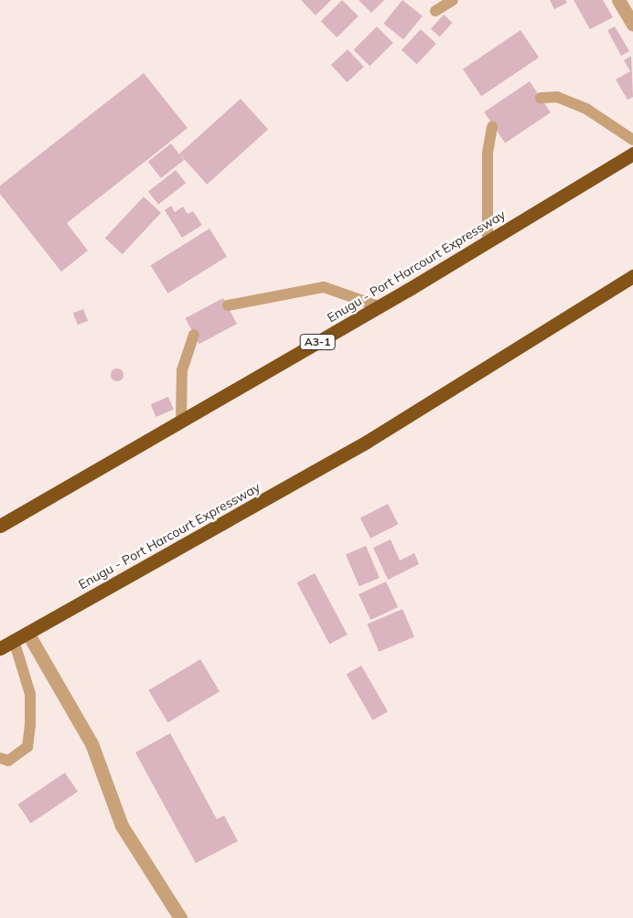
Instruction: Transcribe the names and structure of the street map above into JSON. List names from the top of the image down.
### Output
{
  "streets": {
    "highway": ["Enugu - Port Harcourt Expressway", "A3-1"]
  }
}
